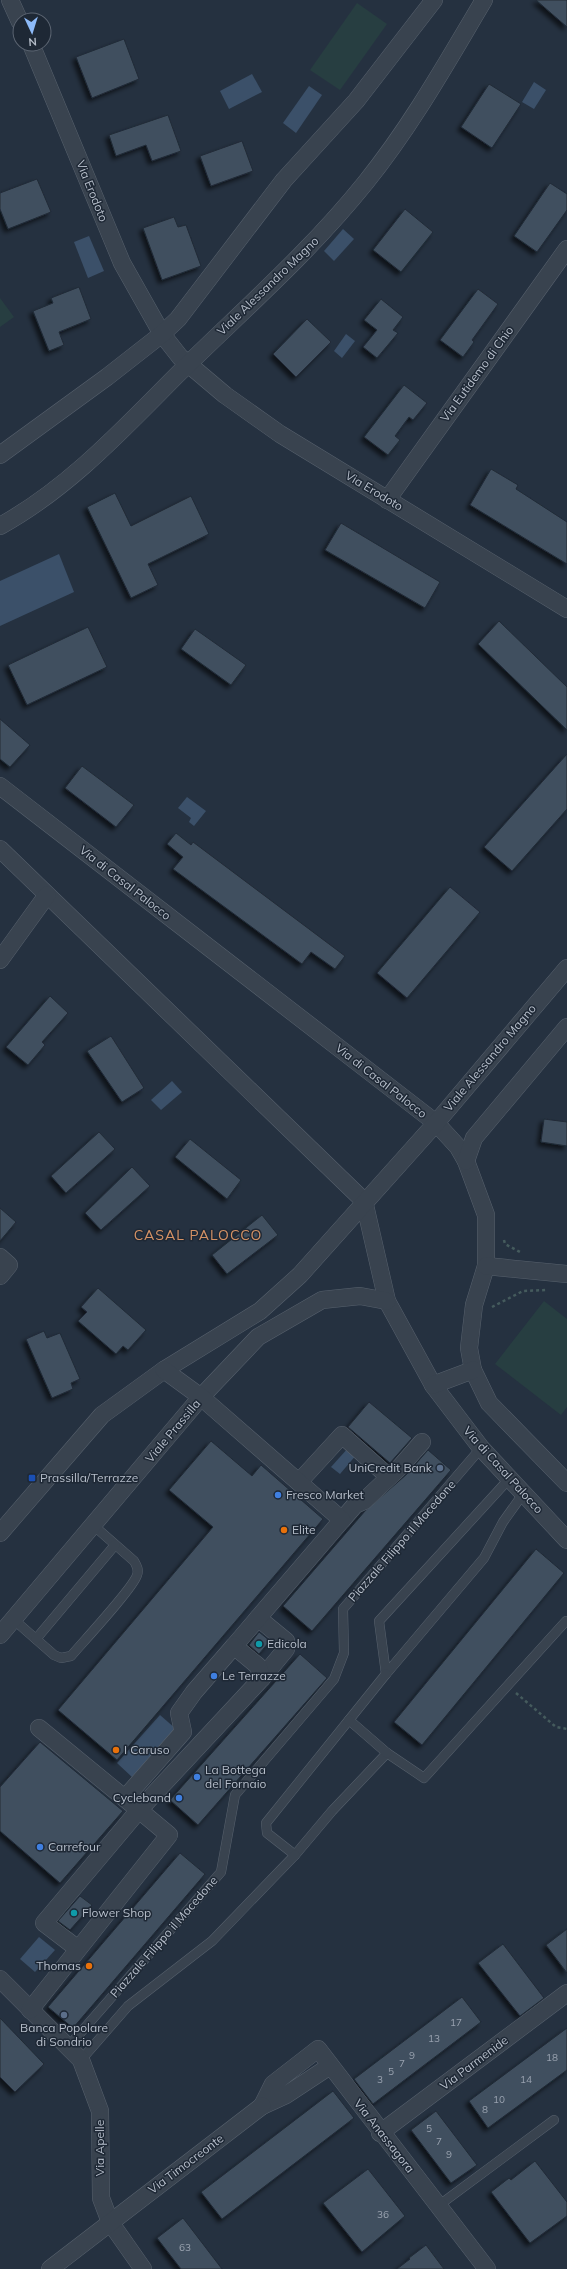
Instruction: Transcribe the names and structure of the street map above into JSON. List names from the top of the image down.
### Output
{
  "streets": {
    "street": [
      "Via Erodoto",
      "Viale Alessandro Magno",
      "Via Eutidemo di Chio",
      "Via di Casal Palocco",
      "Viale Prassilla",
      "Via Parmenide",
      "Via Anassagora",
      "Via Apelle",
      "Via Timocreonte"
    ],
    "lane": ["Piazzale Filippo il Macedone"]
  },
  "crossings": [
    ["Via Erodoto", "Viale Alessandro Magno"],
    ["Via Erodoto", "Via Eutidemo di Chio"],
    ["Viale Alessandro Magno", "Via di Casal Palocco"],
    ["Via di Casal Palocco", "Viale Prassilla"],
    ["Via di Casal Palocco", "Piazzale Filippo il Macedone"],
    ["Piazzale Filippo il Macedone", "Via Apelle"],
    ["Via Parmenide", "Via Anassagora"],
    ["Via Anassagora", "Via Timocreonte"],
    ["Via Apelle", "Via Timocreonte"]
  ],
  "districts": ["CASAL PALOCCO"],
  "places": {
    "other": [
      "UniCredit Bank",
      "Fresco Market",
      "Elite",
      "Edicola",
      "Le Terrazze",
      "I Caruso",
      "La Bottega del Fornaio",
      "Cycleband",
      "Carrefour",
      "Flower Shop",
      "Thomas",
      "Banca Popolare di Sondrio"
    ],
    "transit": ["Prassilla/Terrazze"]
  },
  "house_numbers": [
    "17",
    "13",
    "9",
    "18",
    "7",
    "5",
    "3",
    "14",
    "10",
    "8",
    "5",
    "7",
    "9",
    "36",
    "63"
  ],
  "north": "bottom"
}
